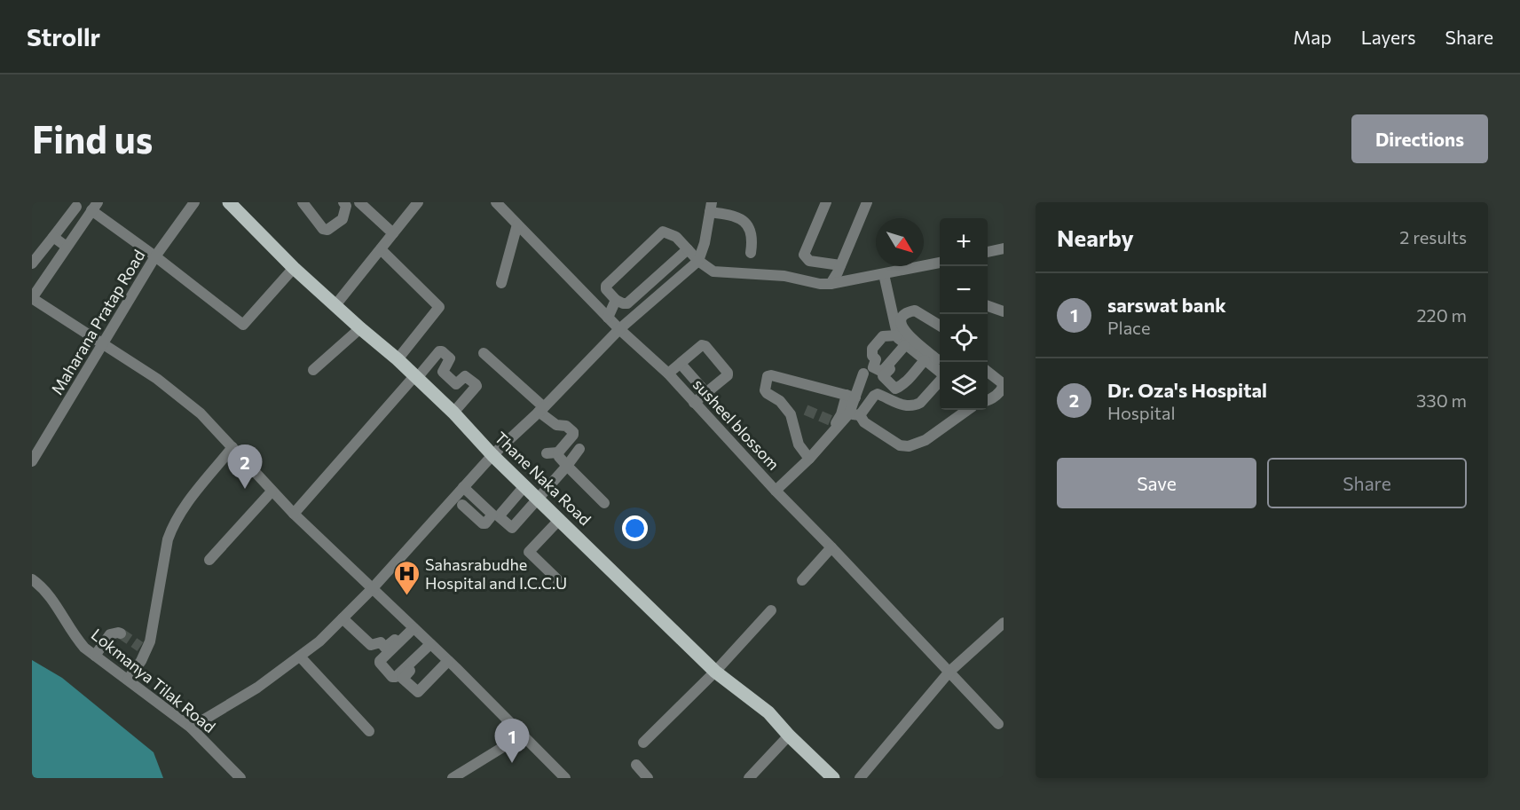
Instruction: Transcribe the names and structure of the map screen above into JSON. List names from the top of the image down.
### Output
{
  "streets": {
    "main road": ["Thane Naka Road"],
    "street": ["Maharana Pratap Road", "susheel blossom", "Lokmanya Tilak Road"]
  },
  "places": {
    "hospital": ["Sahasrabudhe Hospital and I.C.C.U"]
  },
  "north": "bottom right",
  "page": {
    "header": "Strollr",
    "nav": ["Map", "Layers", "Share"],
    "buttons": [
      "Directions",
      ["Save", "Share"]
    ],
    "title": "Find us",
    "heading": ["Nearby", "2 results"],
    "map_buttons": ["+", "−"],
    "list": [
      {
        "mark": "1",
        "name": "sarswat bank",
        "note": "Place",
        "value": "220 m"
      },
      {
        "mark": "2",
        "name": "Dr. Oza's Hospital",
        "note": "Hospital",
        "value": "330 m"
      }
    ],
    "pins": ["2", "1"]
  }
}
